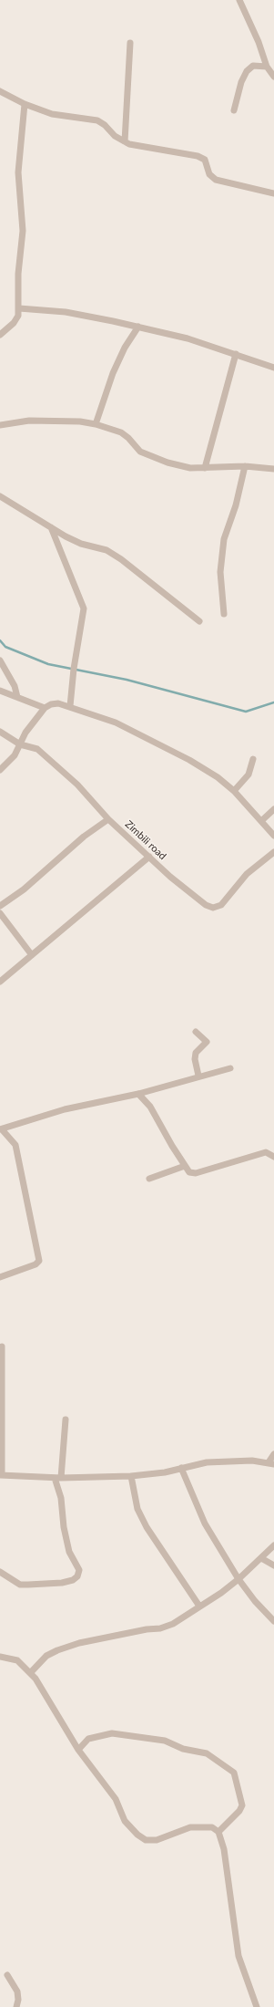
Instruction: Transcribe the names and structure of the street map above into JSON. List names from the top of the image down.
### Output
{
  "streets": {
    "street": ["Zimbili road"]
  }
}
